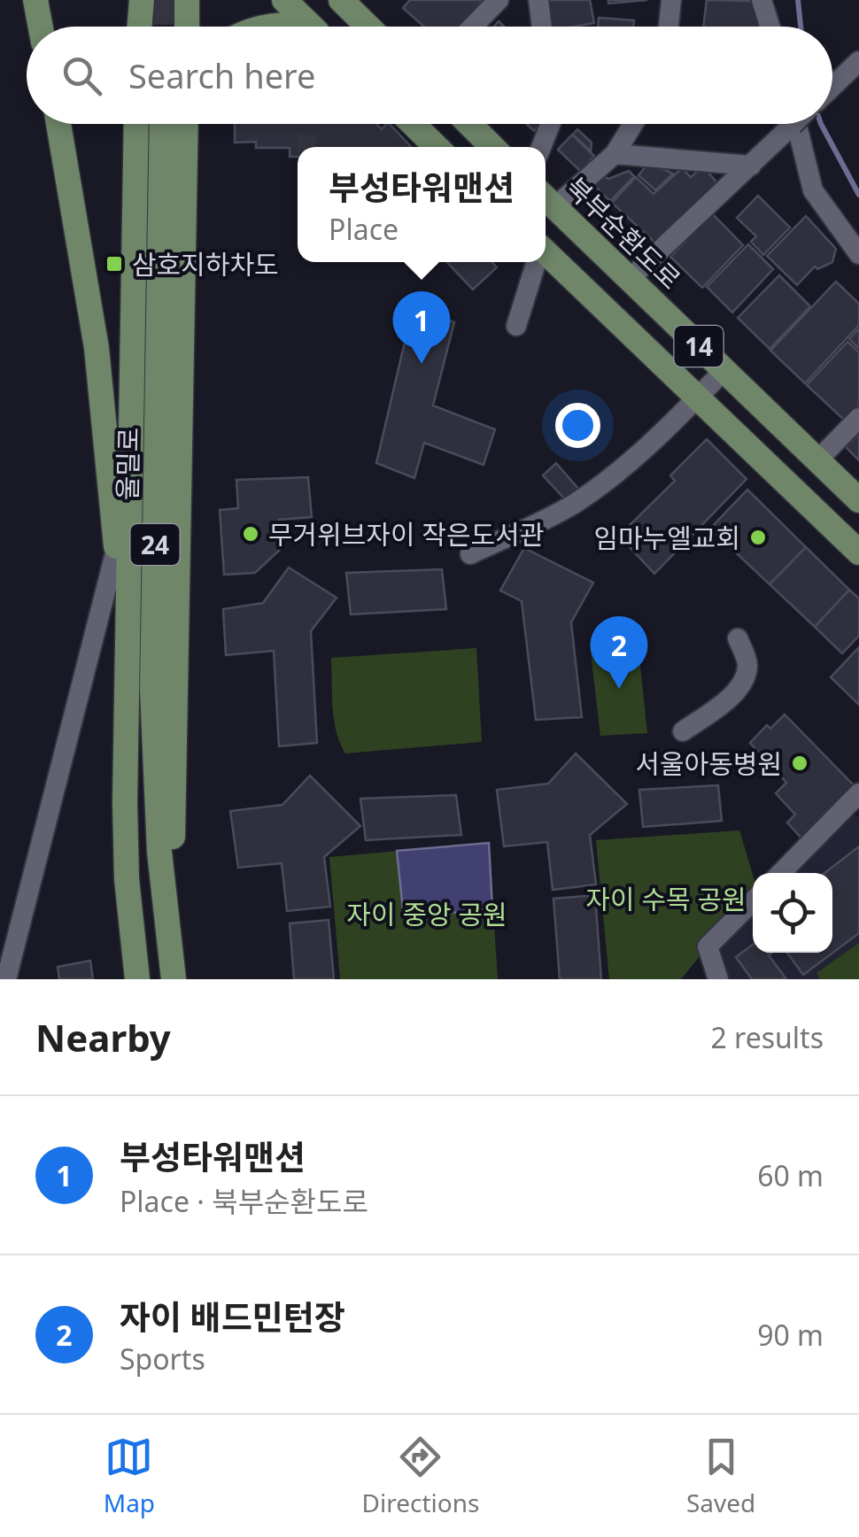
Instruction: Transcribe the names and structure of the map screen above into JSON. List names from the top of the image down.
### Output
{
  "streets": {
    "main road": [
      "북부순환도로",
      "14",
      "울밀로",
      "24"
    ]
  },
  "parks": ["자이 수목 공원", "자이 중앙 공원"],
  "places": {
    "transit": ["삼호지하차도"],
    "other": ["무거위브자이 작은도서관", "임마누엘교회", "서울아동병원"]
  },
  "page": {
    "search": "Search here",
    "popup": ["부성타워맨션", "Place"],
    "pins": ["1", "2"],
    "heading": ["Nearby", "2 results"],
    "list": [
      {
        "mark": "1",
        "name": "부성타워맨션",
        "note": "Place · 북부순환도로",
        "value": "60 m"
      },
      {
        "mark": "2",
        "name": "자이 배드민턴장",
        "note": "Sports",
        "value": "90 m"
      }
    ],
    "nav": ["Map", "Directions", "Saved"]
  }
}
